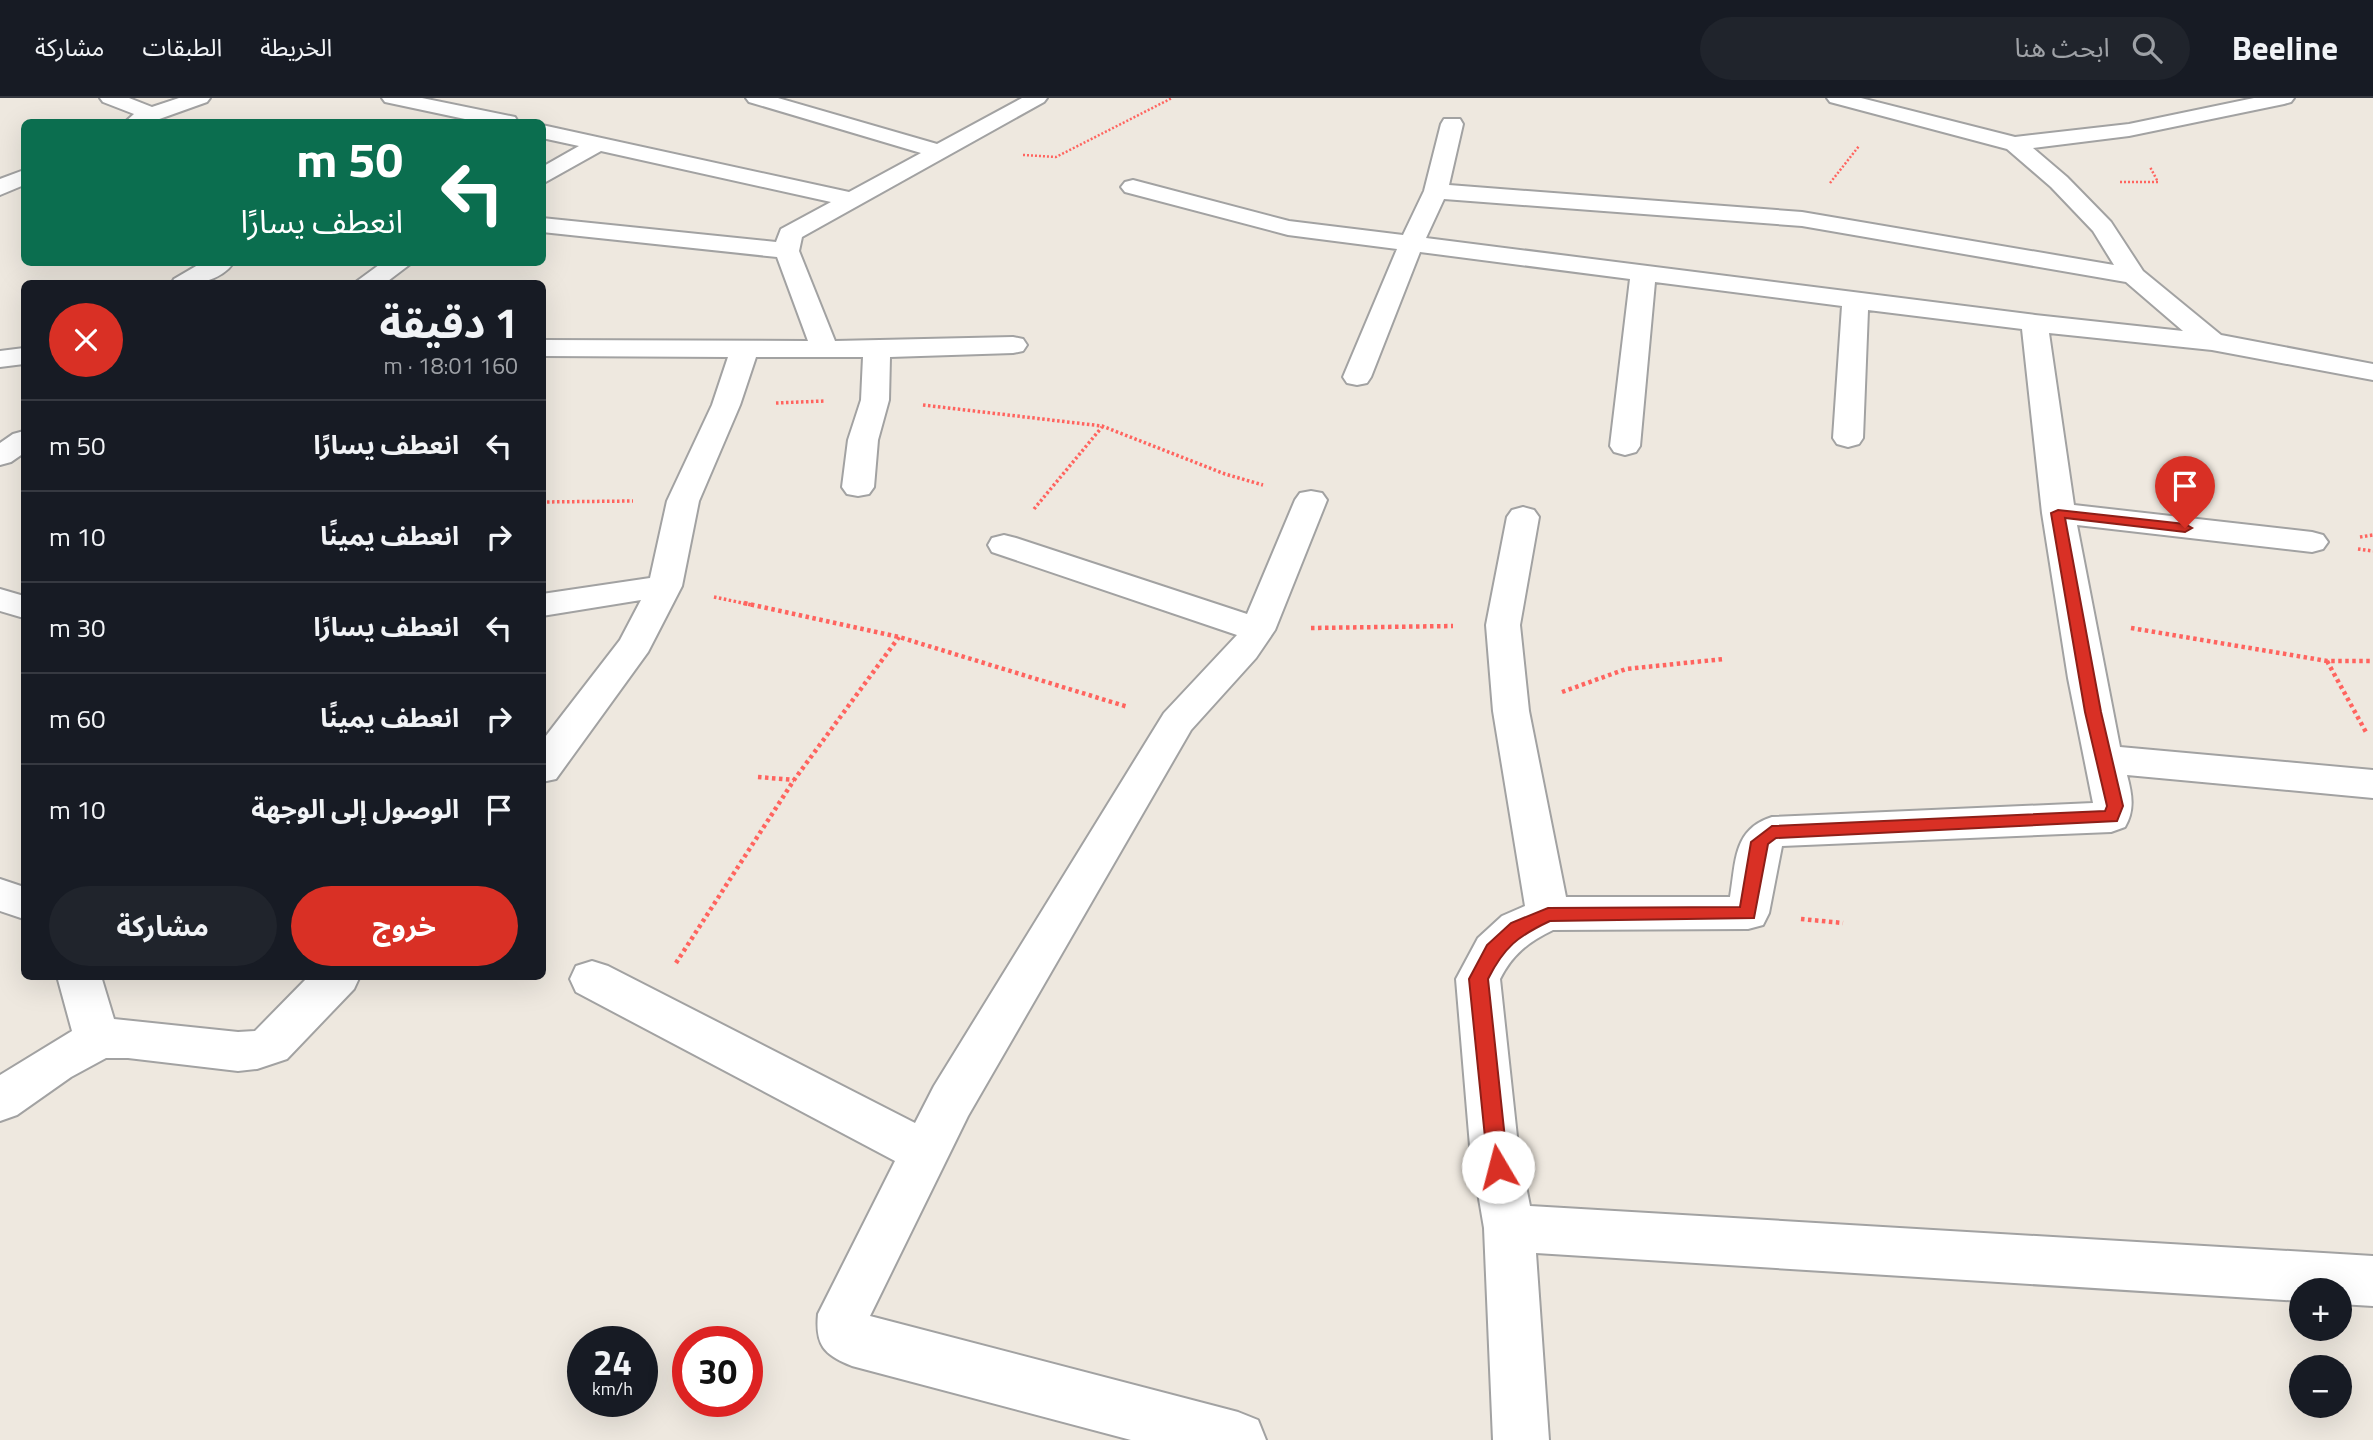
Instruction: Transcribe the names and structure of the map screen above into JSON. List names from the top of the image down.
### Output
{
  "page": {
    "header": "Beeline",
    "search": "ابحث هنا",
    "nav": ["الخريطة", "الطبقات", "مشاركة"],
    "turn": ["50 m", "انعطف يسارًا"],
    "heading": ["1 دقيقة", "160 m · 18:01"],
    "list": [
      {
        "name": "انعطف يسارًا",
        "value": "50 m"
      },
      {
        "name": "انعطف يمينًا",
        "value": "10 m"
      },
      {
        "name": "انعطف يسارًا",
        "value": "30 m"
      },
      {
        "name": "انعطف يمينًا",
        "value": "60 m"
      },
      {
        "name": "الوصول إلى الوجهة",
        "value": "10 m"
      }
    ],
    "buttons": ["خروج", "مشاركة"],
    "map_buttons": ["+", "−"],
    "speed": "24 km/h",
    "limit": "30"
  }
}
